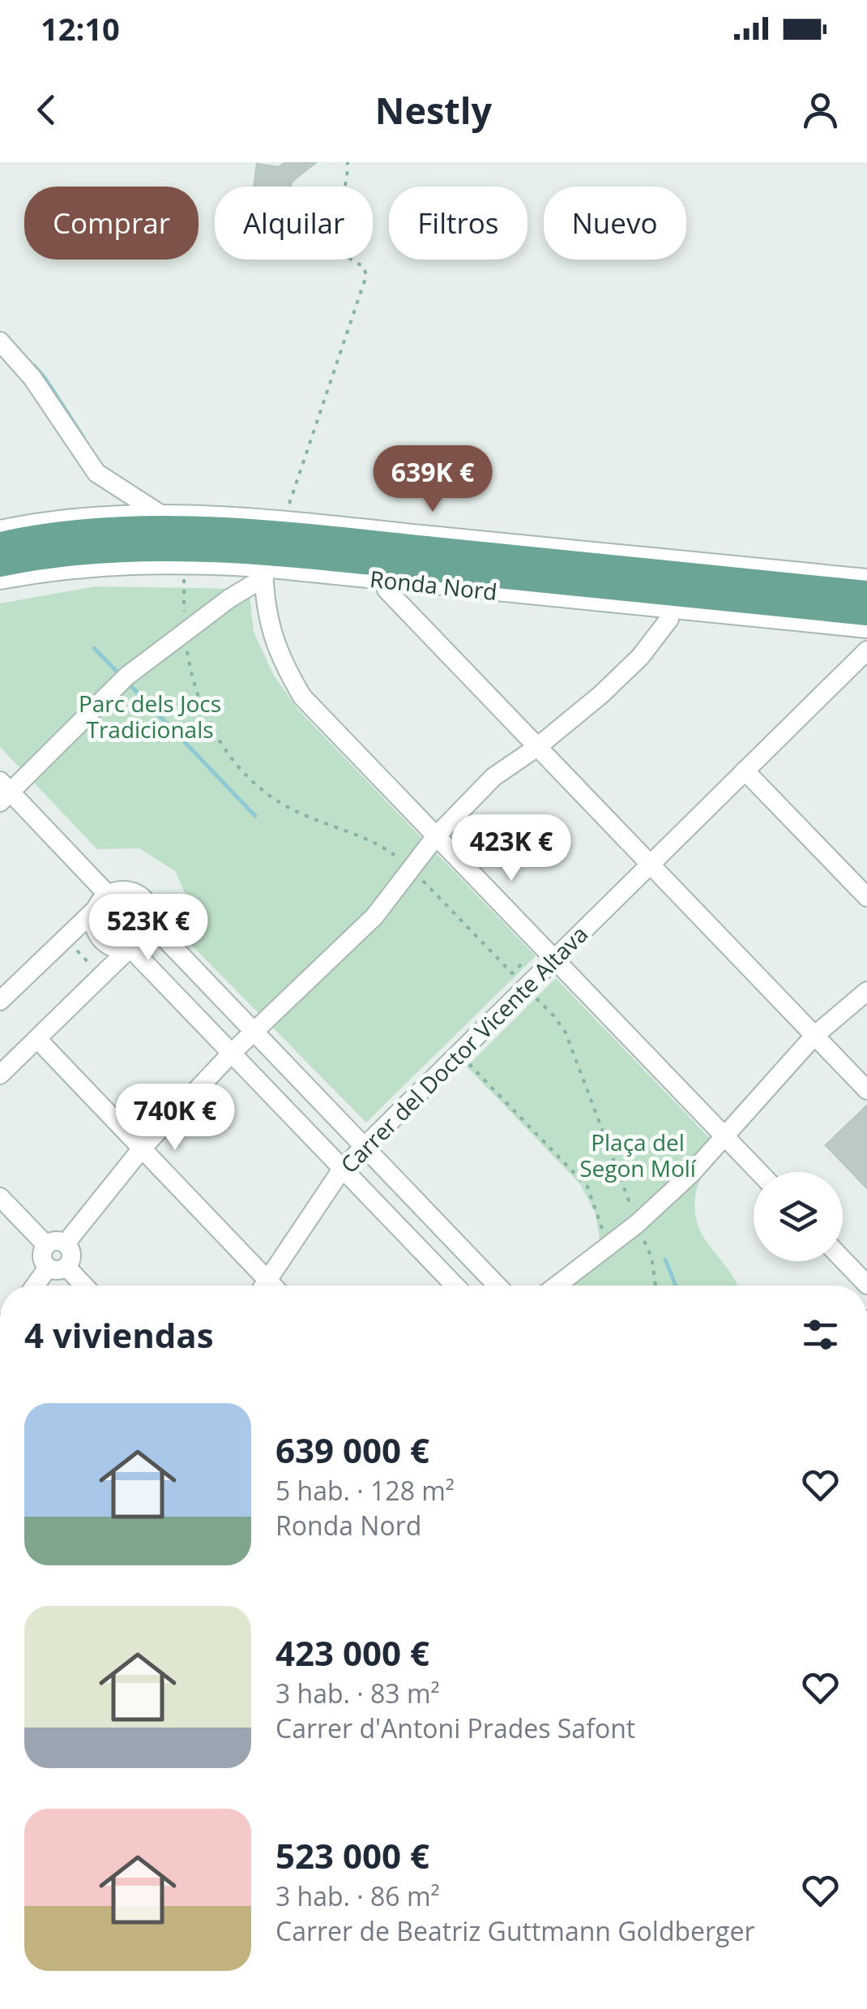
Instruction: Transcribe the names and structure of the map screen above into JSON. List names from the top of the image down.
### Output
{
  "streets": {
    "main road": ["Ronda Nord"],
    "street": ["Carrer del Doctor Vicente Altava"]
  },
  "parks": ["Parc dels Jocs Tradicionals", "Plaça del Segon Molí"],
  "page": {
    "status": "12:10",
    "header": "Nestly",
    "chip": [
      "Comprar",
      "Alquilar",
      "Filtros",
      "Nuevo"
    ],
    "price": [
      "639K €",
      "423K €",
      "523K €",
      "740K €"
    ],
    "heading": "4 viviendas",
    "list": [
      {
        "name": "639 000 €",
        "note": "5 hab. · 128 m² · Ronda Nord"
      },
      {
        "name": "423 000 €",
        "note": "3 hab. · 83 m² · Carrer d'Antoni Prades Safont"
      },
      {
        "name": "523 000 €",
        "note": "3 hab. · 86 m² · Carrer de Beatriz Guttmann Goldberger"
      }
    ]
  }
}
